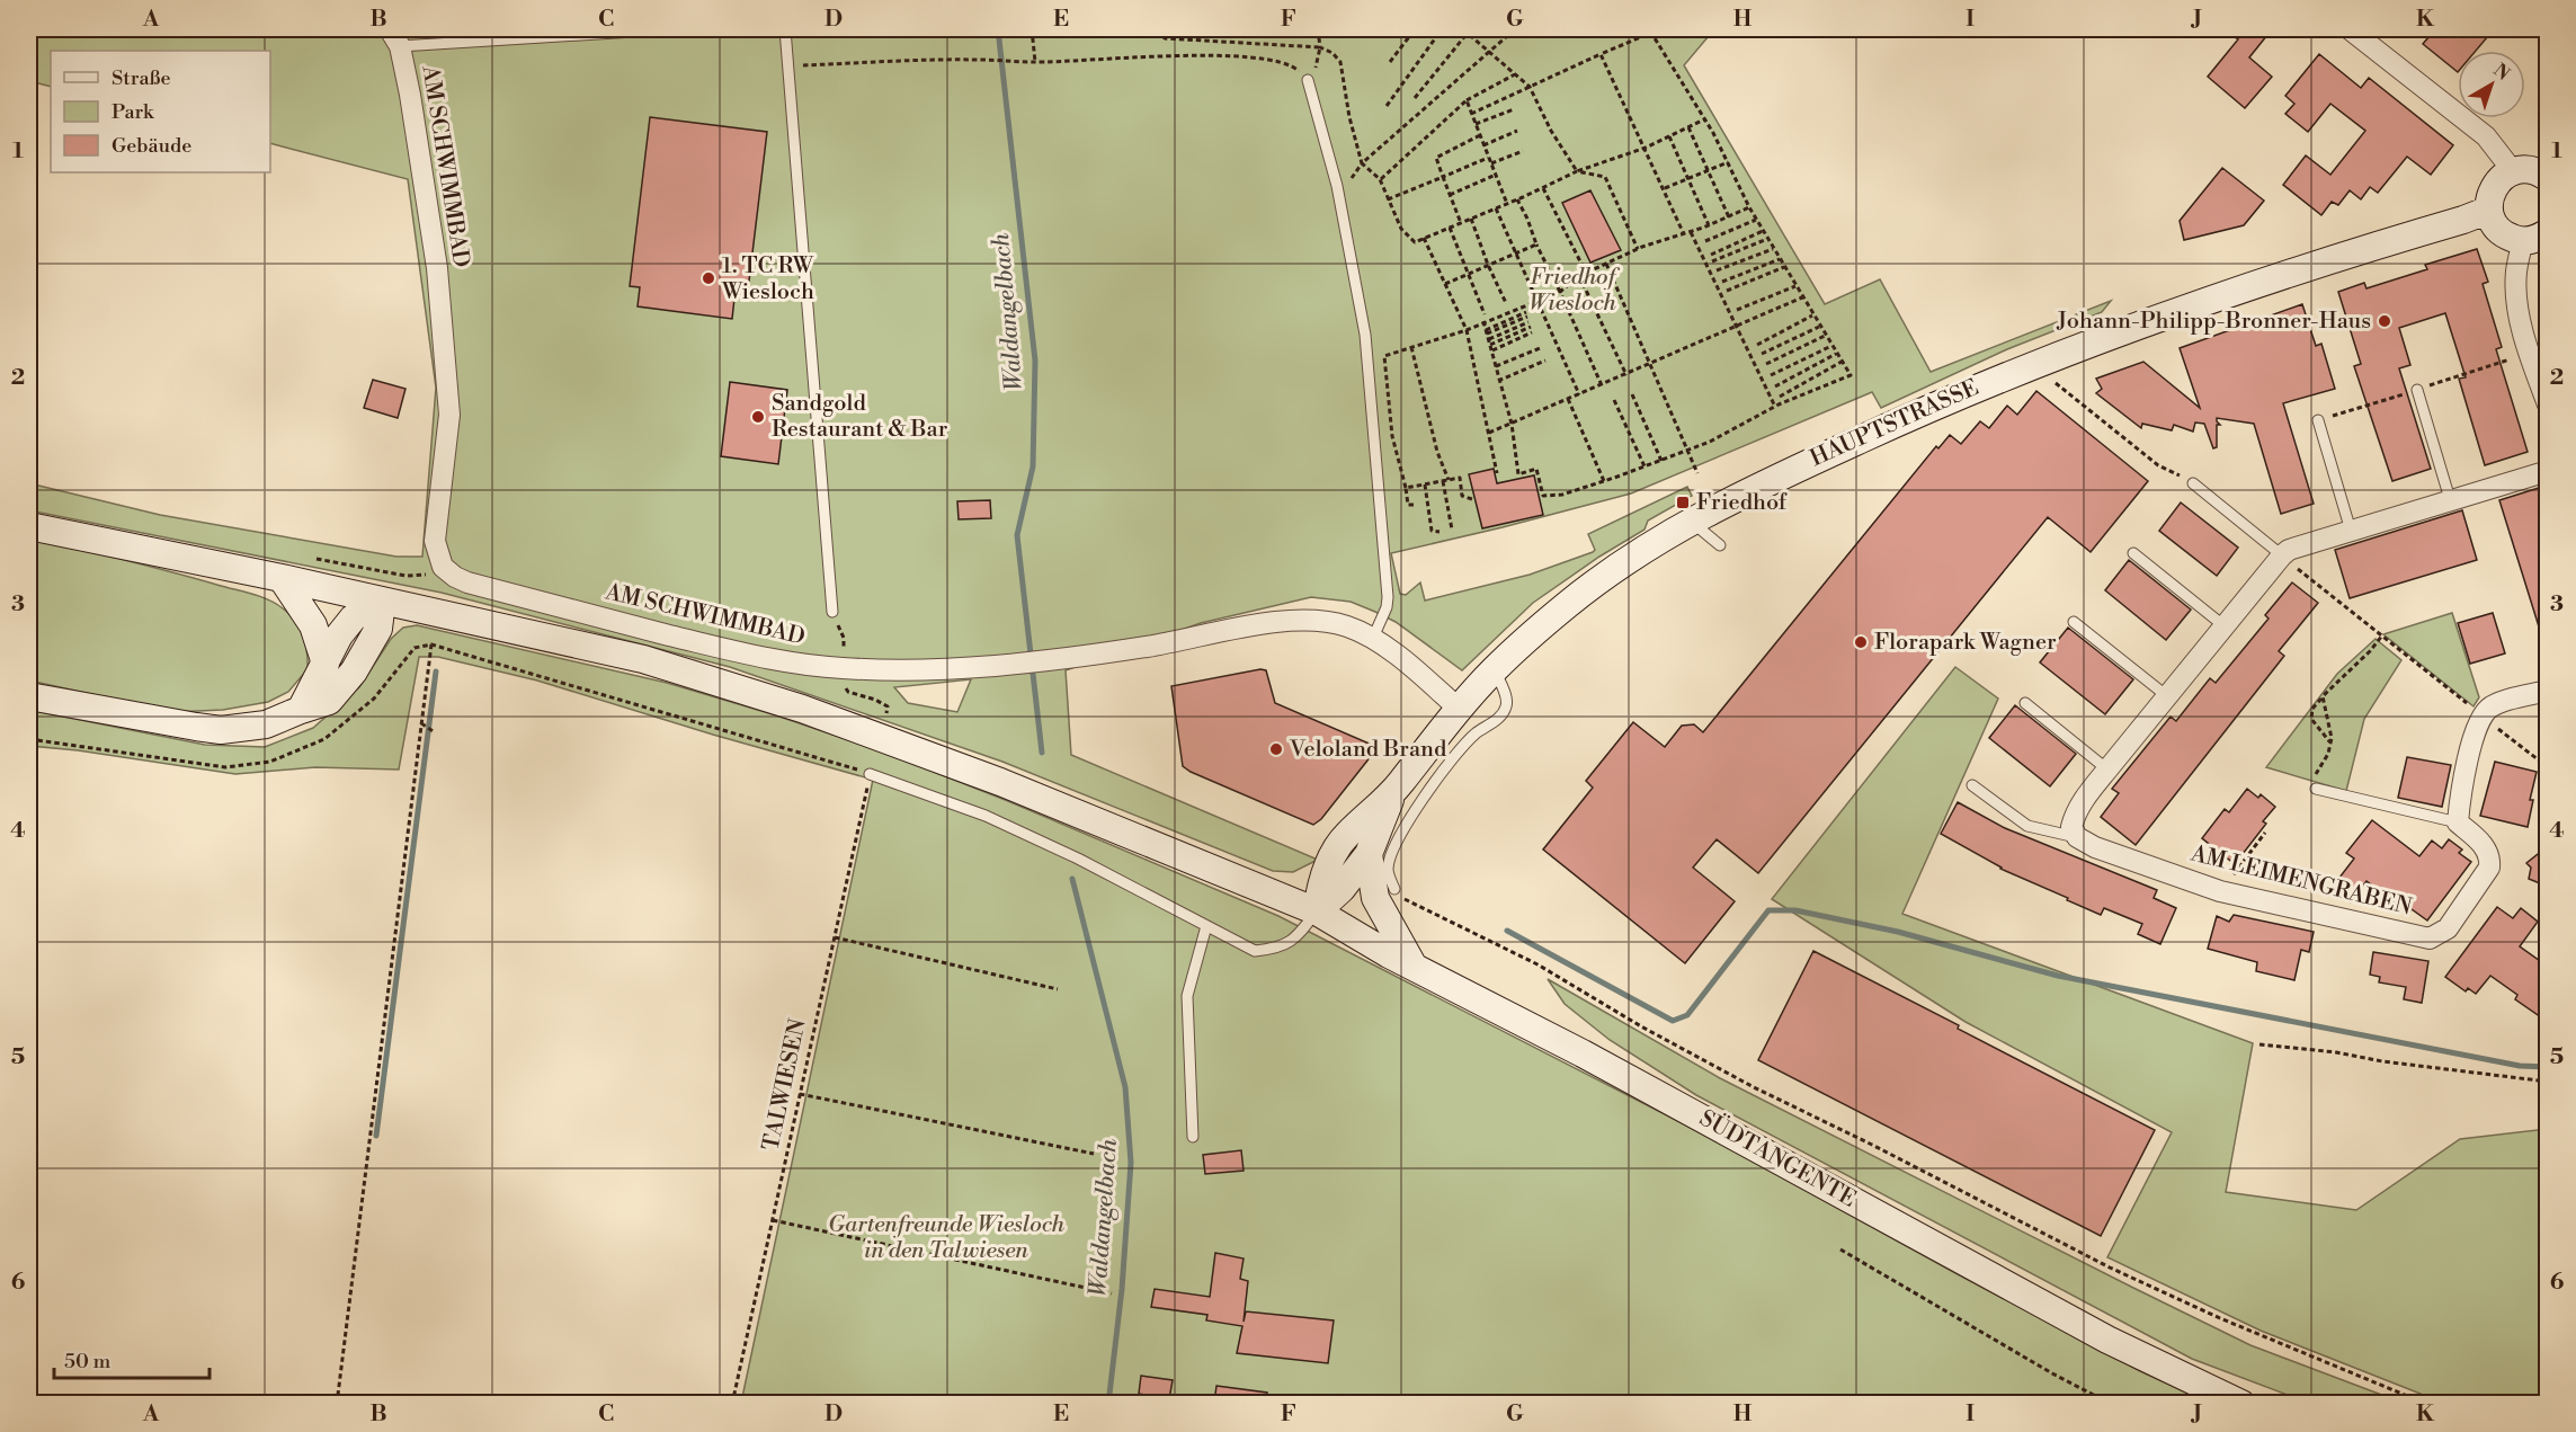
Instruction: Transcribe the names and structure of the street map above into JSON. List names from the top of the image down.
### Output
{
  "streets": {
    "main road": ["HAUPTSTRASSE", "SÜDTANGENTE"],
    "street": ["AM SCHWIMMBAD", "AM LEIMENGRABEN"],
    "path": ["TALWIESEN"]
  },
  "crossings": [
    ["AM SCHWIMMBAD", "HAUPTSTRASSE"],
    ["HAUPTSTRASSE", "SÜDTANGENTE"]
  ],
  "water": ["Waldangelbach"],
  "parks": ["Friedhof Wiesloch", "Gartenfreunde Wiesloch in den Talwiesen"],
  "places": {
    "other": [
      "1. TC RW Wiesloch",
      "Johann-Philipp-Bronner-Haus",
      "Sandgold Restaurant & Bar",
      "Florapark Wagner",
      "Veloland Brand"
    ],
    "transit": ["Friedhof"]
  },
  "legend": ["Straße", "Park", "Gebäude"],
  "scale_bar": "50 m",
  "north": "top right",
  "grid": {
    "columns": [
      "A",
      "B",
      "C",
      "D",
      "E",
      "F",
      "G",
      "H",
      "I",
      "J",
      "K"
    ],
    "rows": [
      "1",
      "2",
      "3",
      "4",
      "5",
      "6"
    ]
  }
}
